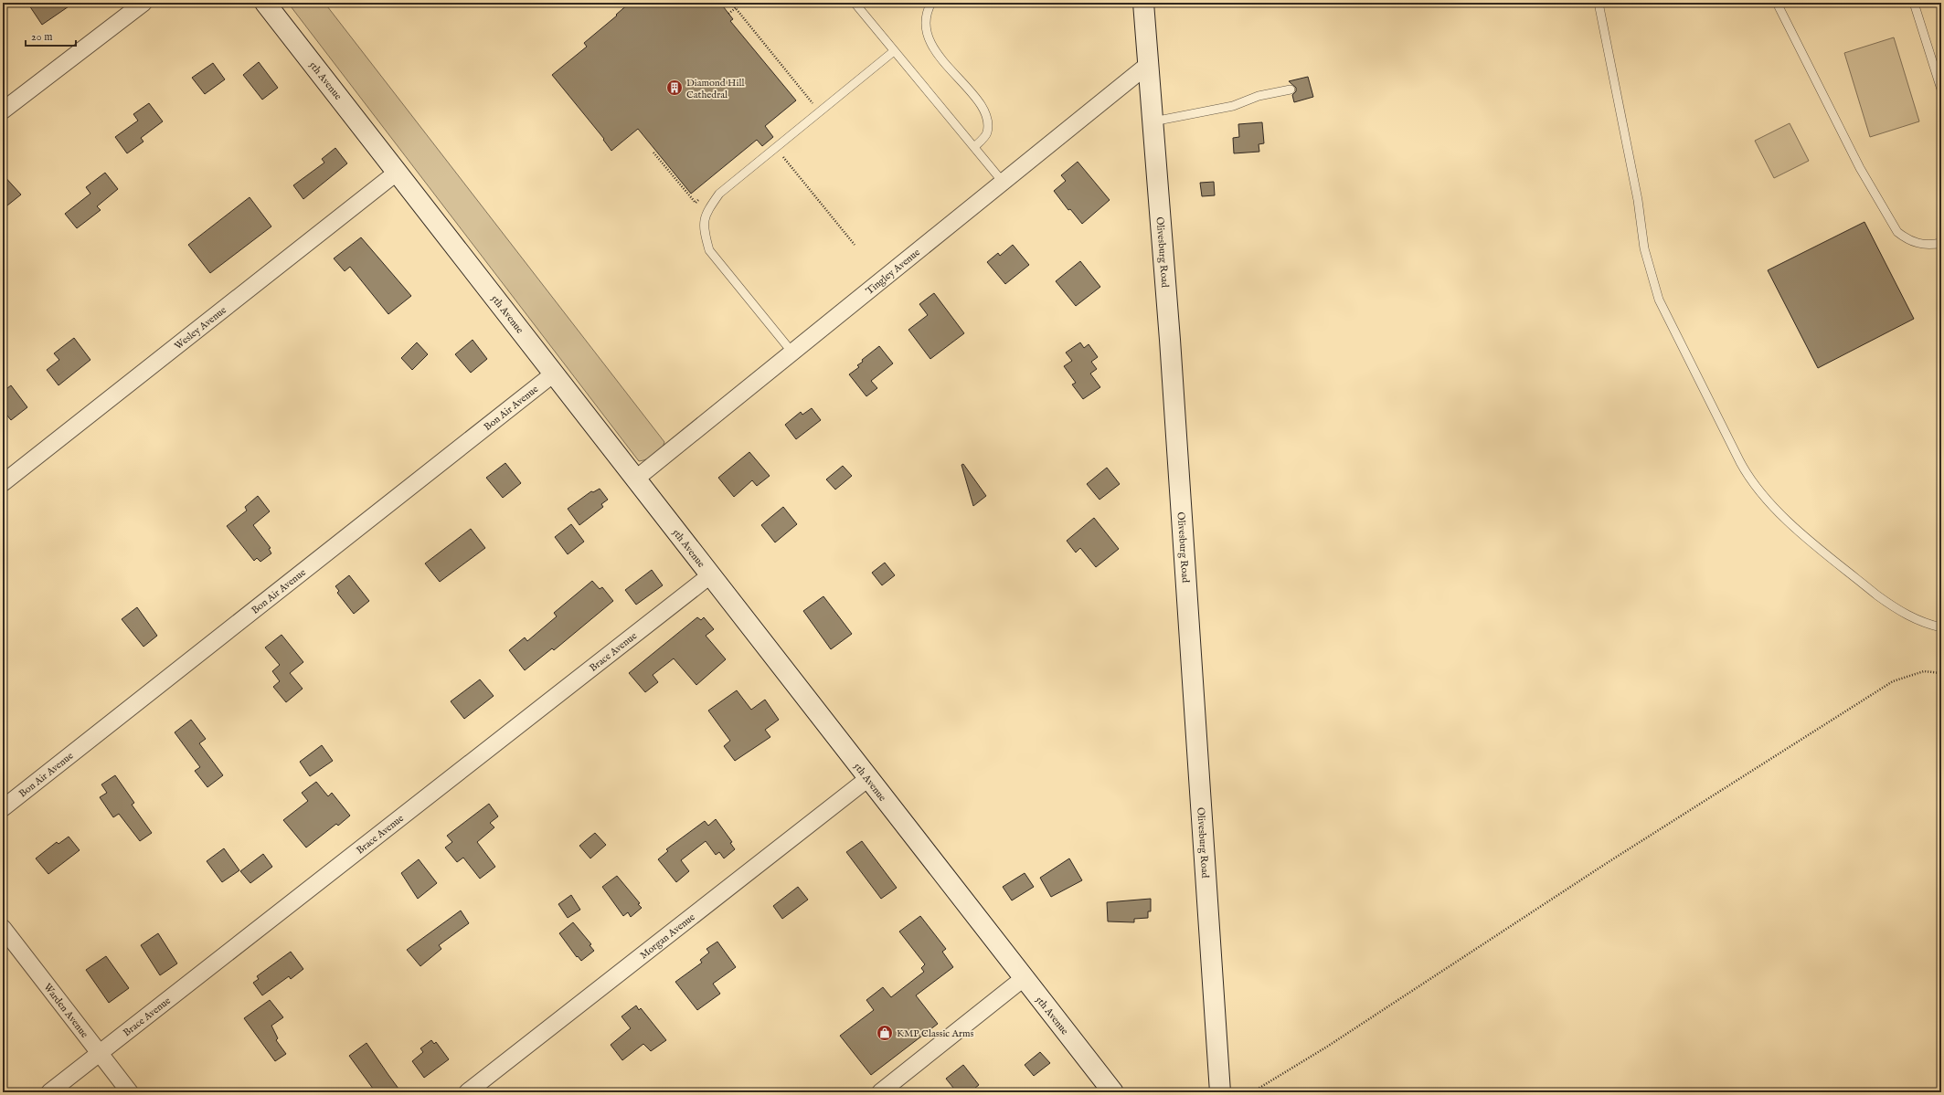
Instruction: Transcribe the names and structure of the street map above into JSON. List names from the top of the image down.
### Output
{
  "streets": {
    "street": [
      "5th Avenue",
      "Olivesburg Road",
      "Tingley Avenue",
      "Wesley Avenue",
      "Bon Air Avenue",
      "Brace Avenue",
      "Morgan Avenue",
      "Warden Avenue"
    ]
  },
  "crossings": [
    ["5th Avenue", "Tingley Avenue"],
    ["5th Avenue", "Wesley Avenue"],
    ["5th Avenue", "Bon Air Avenue"],
    ["5th Avenue", "Brace Avenue"],
    ["5th Avenue", "Morgan Avenue"],
    ["Olivesburg Road", "Tingley Avenue"],
    ["Brace Avenue", "Warden Avenue"]
  ],
  "places": {
    "building": ["Diamond Hill Cathedral"],
    "shop": ["KMP Classic Arms"]
  },
  "scale_bar": "20 m"
}
